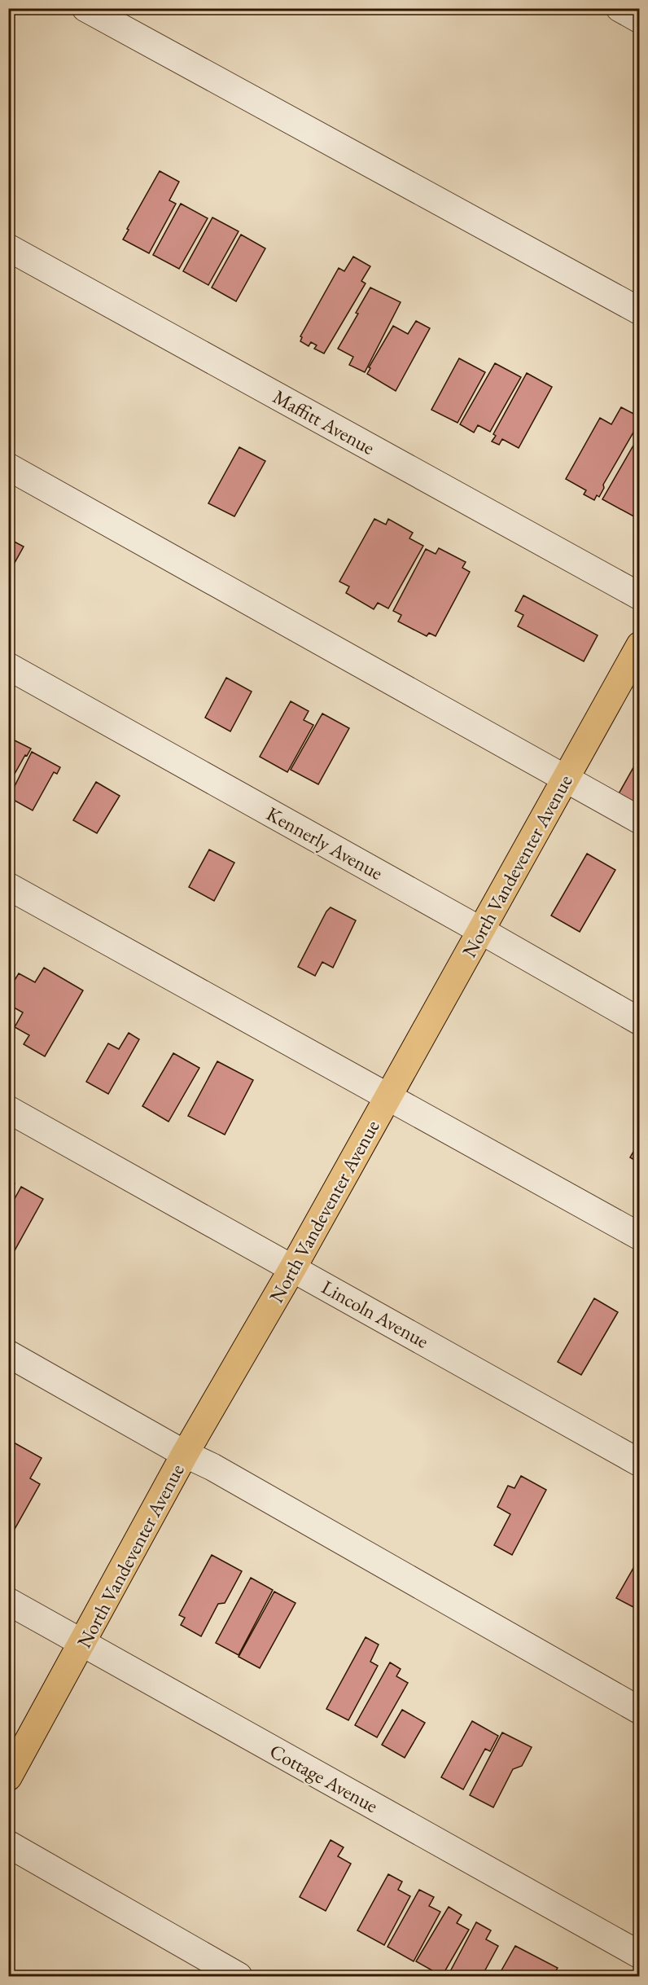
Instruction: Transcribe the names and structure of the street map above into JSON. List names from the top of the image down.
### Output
{
  "streets": {
    "main road": ["North Vandeventer Avenue"],
    "street": [
      "Maffitt Avenue",
      "Kennerly Avenue",
      "Lincoln Avenue",
      "Cottage Avenue"
    ]
  },
  "crossings": [
    ["Kennerly Avenue", "North Vandeventer Avenue"],
    ["North Vandeventer Avenue", "Lincoln Avenue"],
    ["North Vandeventer Avenue", "Cottage Avenue"]
  ]
}
